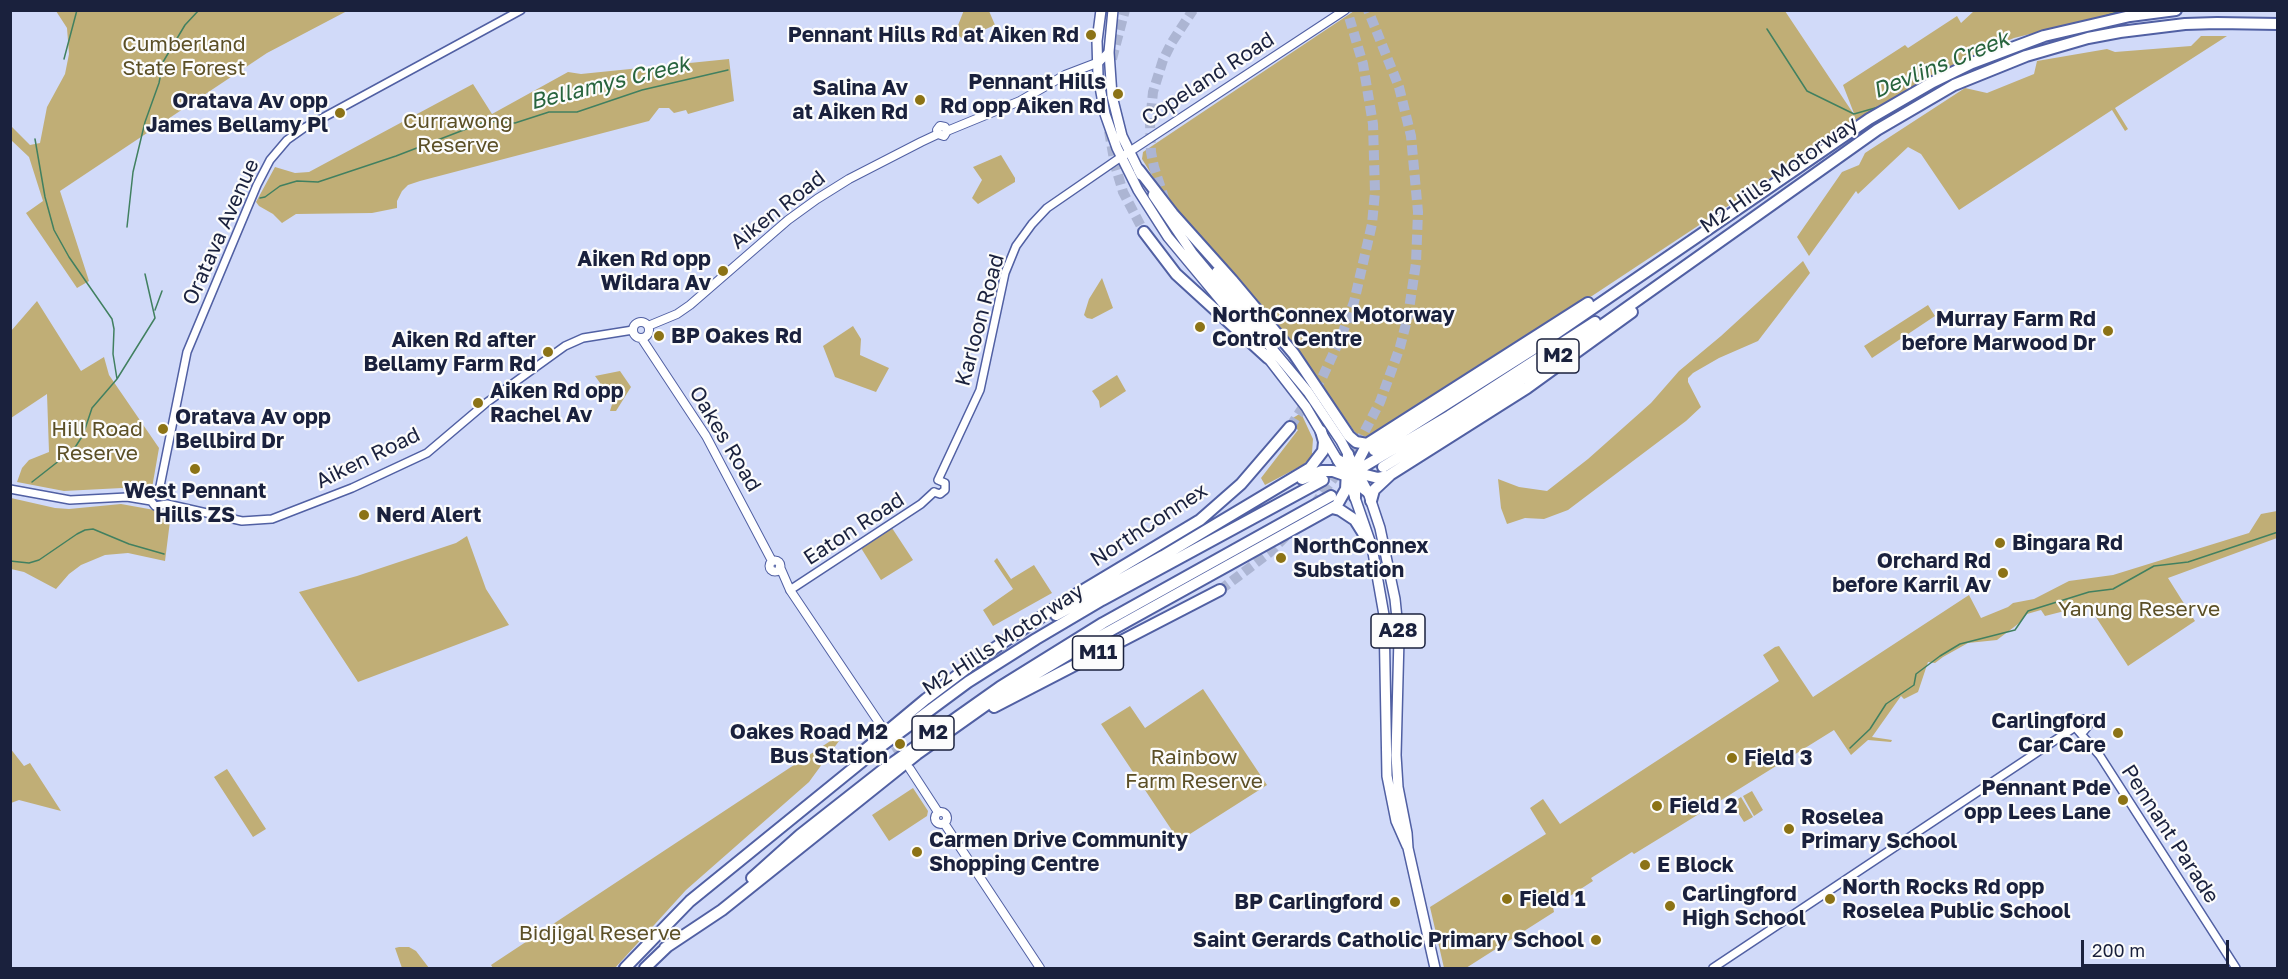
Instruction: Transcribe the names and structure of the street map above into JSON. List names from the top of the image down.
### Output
{
  "streets": {
    "highway": [
      "M2 Hills Motorway",
      "M2",
      "NorthConnex",
      "A28",
      "M11"
    ],
    "main road": ["Copeland Road", "Aiken Road", "Oakes Road"],
    "street": [
      "Oratava Avenue",
      "Karloon Road",
      "Eaton Road",
      "Pennant Parade"
    ]
  },
  "crossings": [
    ["Copeland Road", "Karloon Road"],
    ["M2 Hills Motorway", "M2"],
    ["M2 Hills Motorway", "M11"],
    ["Aiken Road", "Oratava Avenue"],
    ["Aiken Road", "Oakes Road"],
    ["Karloon Road", "Eaton Road"],
    ["M2", "NorthConnex"],
    ["M2", "M11"],
    ["Oakes Road", "Eaton Road"]
  ],
  "water": ["Devlins Creek", "Bellamys Creek"],
  "parks": [
    "Cumberland State Forest",
    "Currawong Reserve",
    "Hill Road Reserve",
    "Yanung Reserve",
    "Rainbow Farm Reserve",
    "Bidjigal Reserve"
  ],
  "places": [
    "Pennant Hills Rd at Aiken Rd",
    "Pennant Hills Rd opp Aiken Rd",
    "Salina Av at Aiken Rd",
    "Oratava Av opp James Bellamy Pl",
    "Aiken Rd opp Wildara Av",
    "NorthConnex Motorway Control Centre",
    "Murray Farm Rd before Marwood Dr",
    "BP Oakes Rd",
    "Aiken Rd after Bellamy Farm Rd",
    "Aiken Rd opp Rachel Av",
    "Oratava Av opp Bellbird Dr",
    "West Pennant Hills ZS",
    "Nerd Alert",
    "Bingara Rd",
    "NorthConnex Substation",
    "Orchard Rd before Karril Av",
    "Carlingford Car Care",
    "Oakes Road M2 Bus Station",
    "Field 3",
    "Pennant Pde opp Lees Lane",
    "Field 2",
    "Roselea Primary School",
    "Carmen Drive Community Shopping Centre",
    "E Block",
    "Field 1",
    "North Rocks Rd opp Roselea Public School",
    "BP Carlingford",
    "Carlingford High School",
    "Saint Gerards Catholic Primary School"
  ],
  "scale_bar": "200 m"
}
